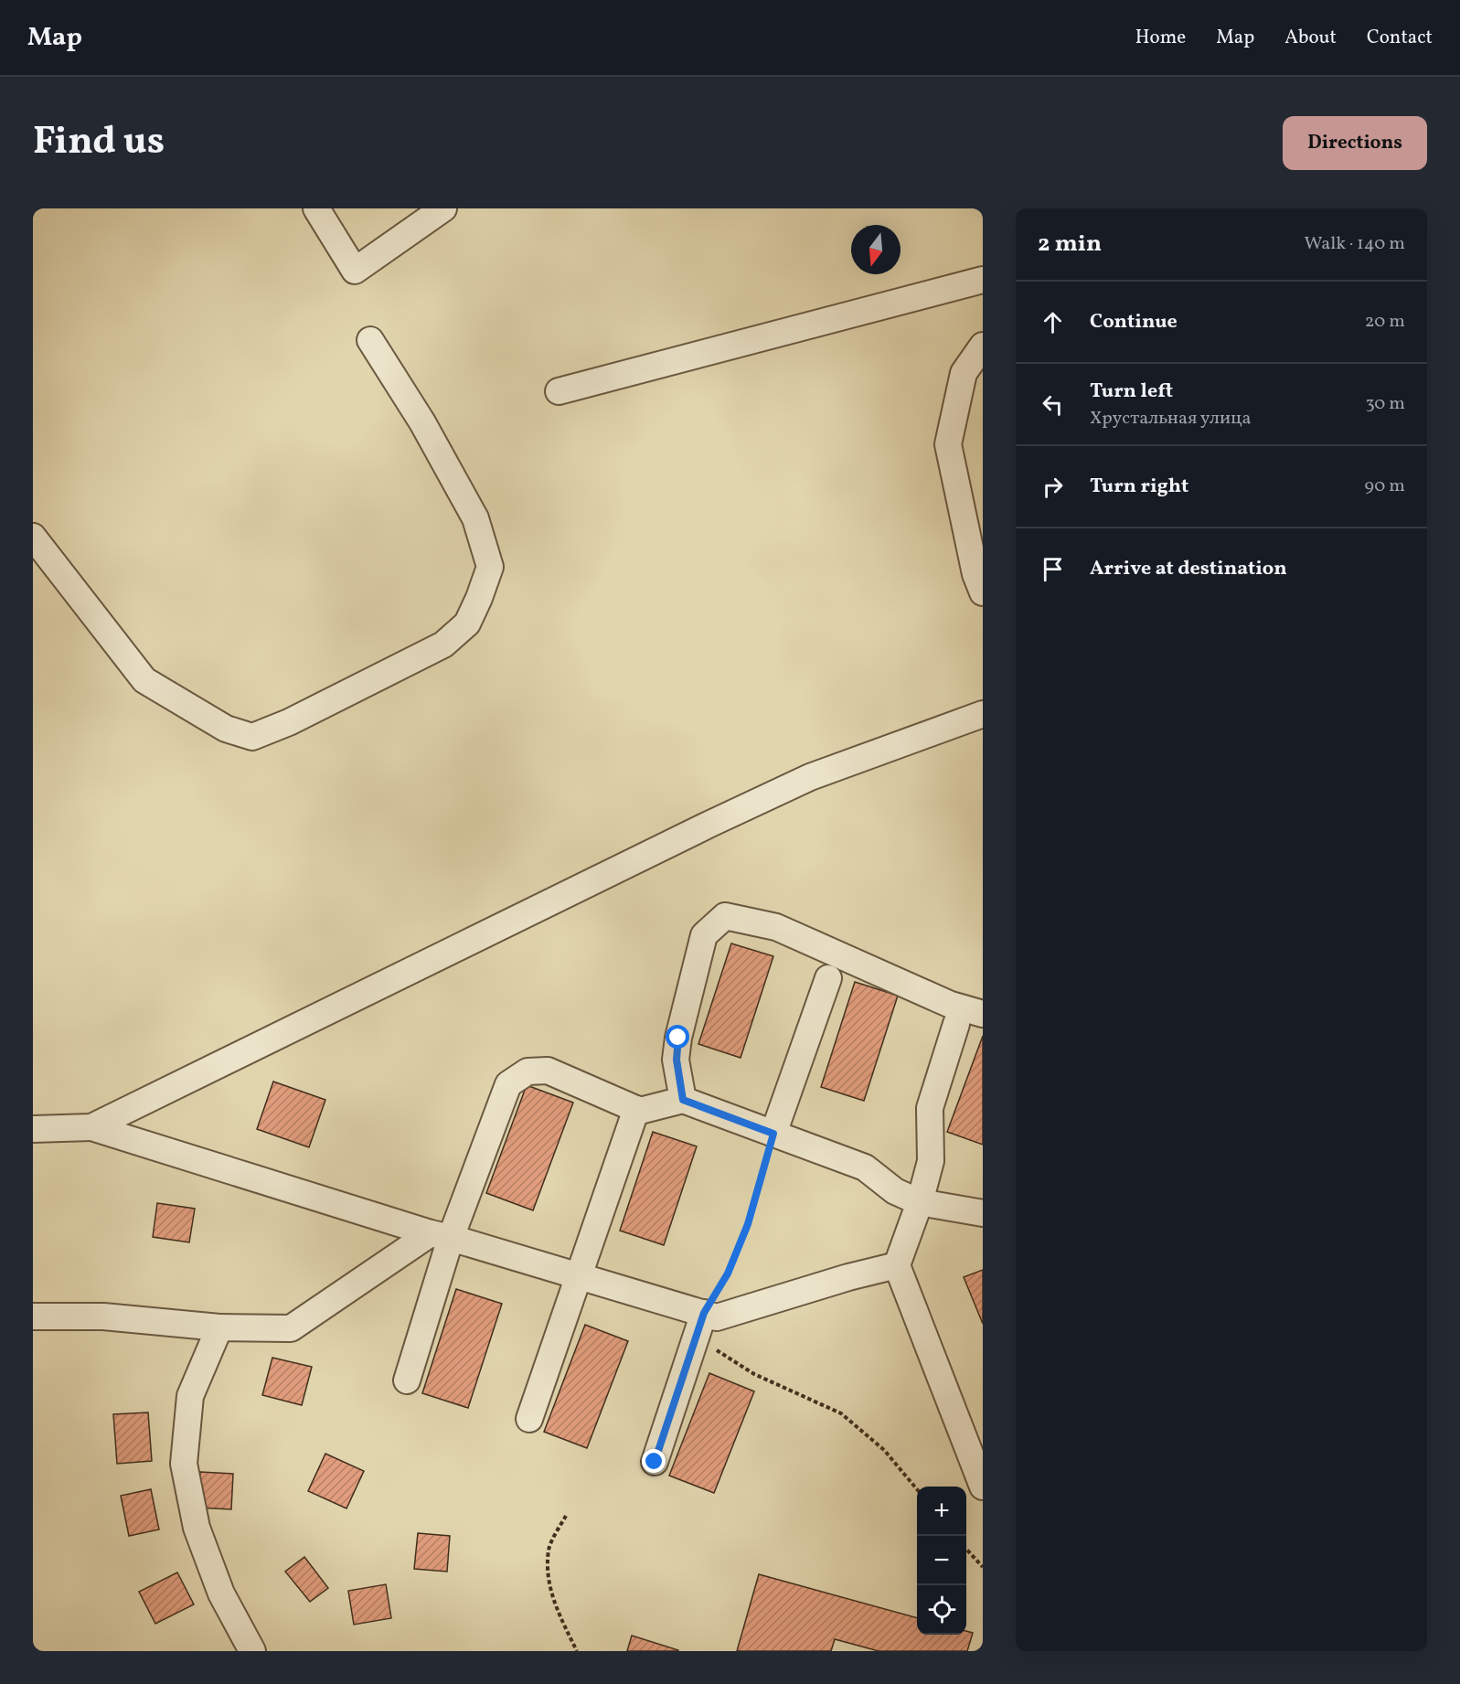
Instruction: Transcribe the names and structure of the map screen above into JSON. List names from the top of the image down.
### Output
{
  "north": "bottom",
  "page": {
    "header": "Map",
    "nav": [
      "Home",
      "Map",
      "About",
      "Contact"
    ],
    "title": "Find us",
    "buttons": "Directions",
    "heading": ["2 min", "Walk · 140 m"],
    "list": [
      ["Continue", "20 m"],
      ["Turn left", "Хрустальная улица", "30 m"],
      ["Turn right", "90 m"],
      "Arrive at destination"
    ],
    "map_buttons": ["+", "−"]
  }
}
